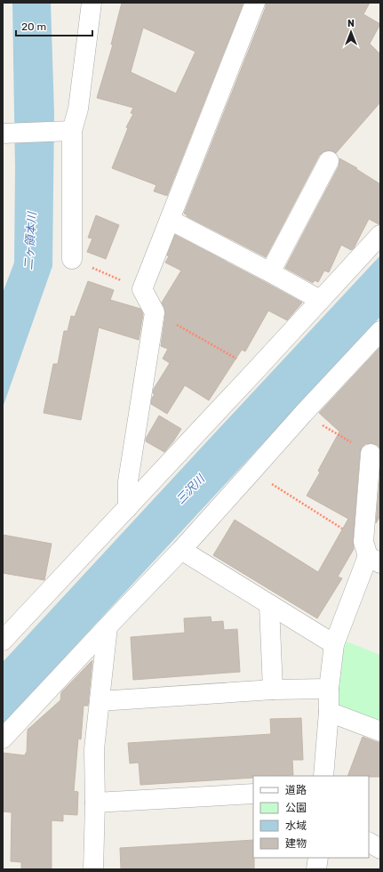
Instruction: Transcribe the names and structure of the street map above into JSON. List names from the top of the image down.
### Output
{
  "water": ["二ヶ領本川", "三沢川"],
  "legend": [
    "道路",
    "公園",
    "水域",
    "建物"
  ],
  "scale_bar": "20 m",
  "north": "top"
}
